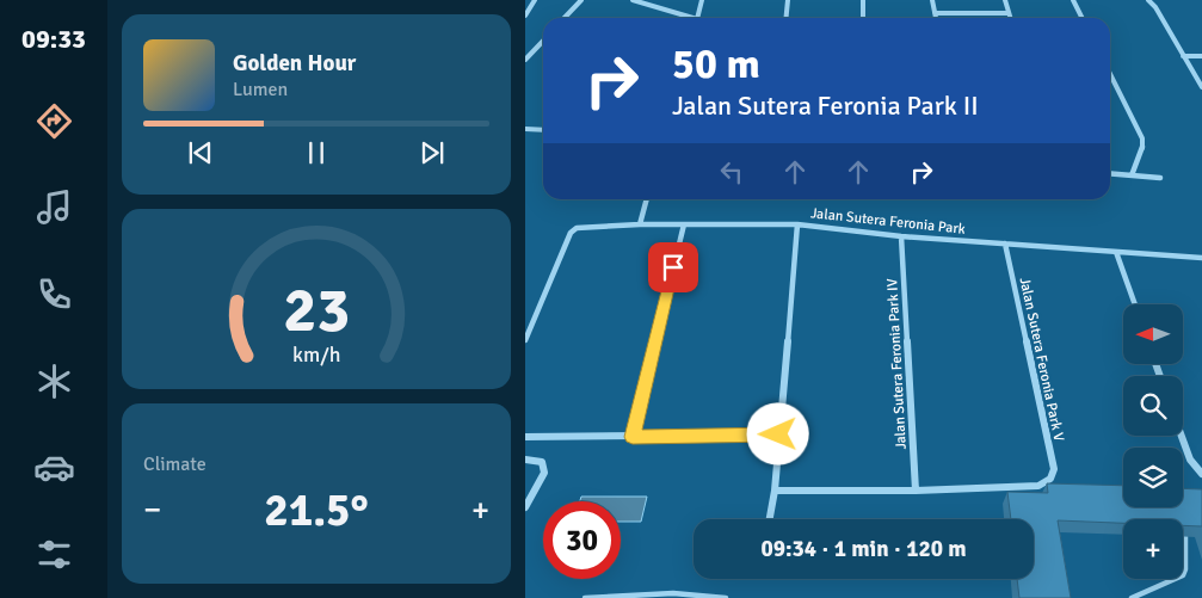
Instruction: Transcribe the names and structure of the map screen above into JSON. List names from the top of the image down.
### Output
{
  "streets": {
    "street": ["Jalan Sutera Feronia Park", "Jalan Sutera Feronia Park V", "Jalan Sutera Feronia Park IV"]
  },
  "crossings": [
    ["Jalan Sutera Feronia Park", "Jalan Sutera Feronia Park V"],
    ["Jalan Sutera Feronia Park", "Jalan Sutera Feronia Park IV"],
    ["Jalan Sutera Feronia Park V", "Jalan Sutera Feronia Park IV"]
  ],
  "north": "left",
  "page": {
    "tabs": "09:33",
    "turn": ["50 m", "Jalan Sutera Feronia Park II"],
    "song": ["Golden Hour", "Lumen"],
    "map_buttons": "+",
    "tile": "Climate",
    "heat": ["−", "21.5°", "+"],
    "limit": "30",
    "trip": "09:34 · 1 min · 120 m",
    "gauge": ["23", "km/h"]
  }
}
